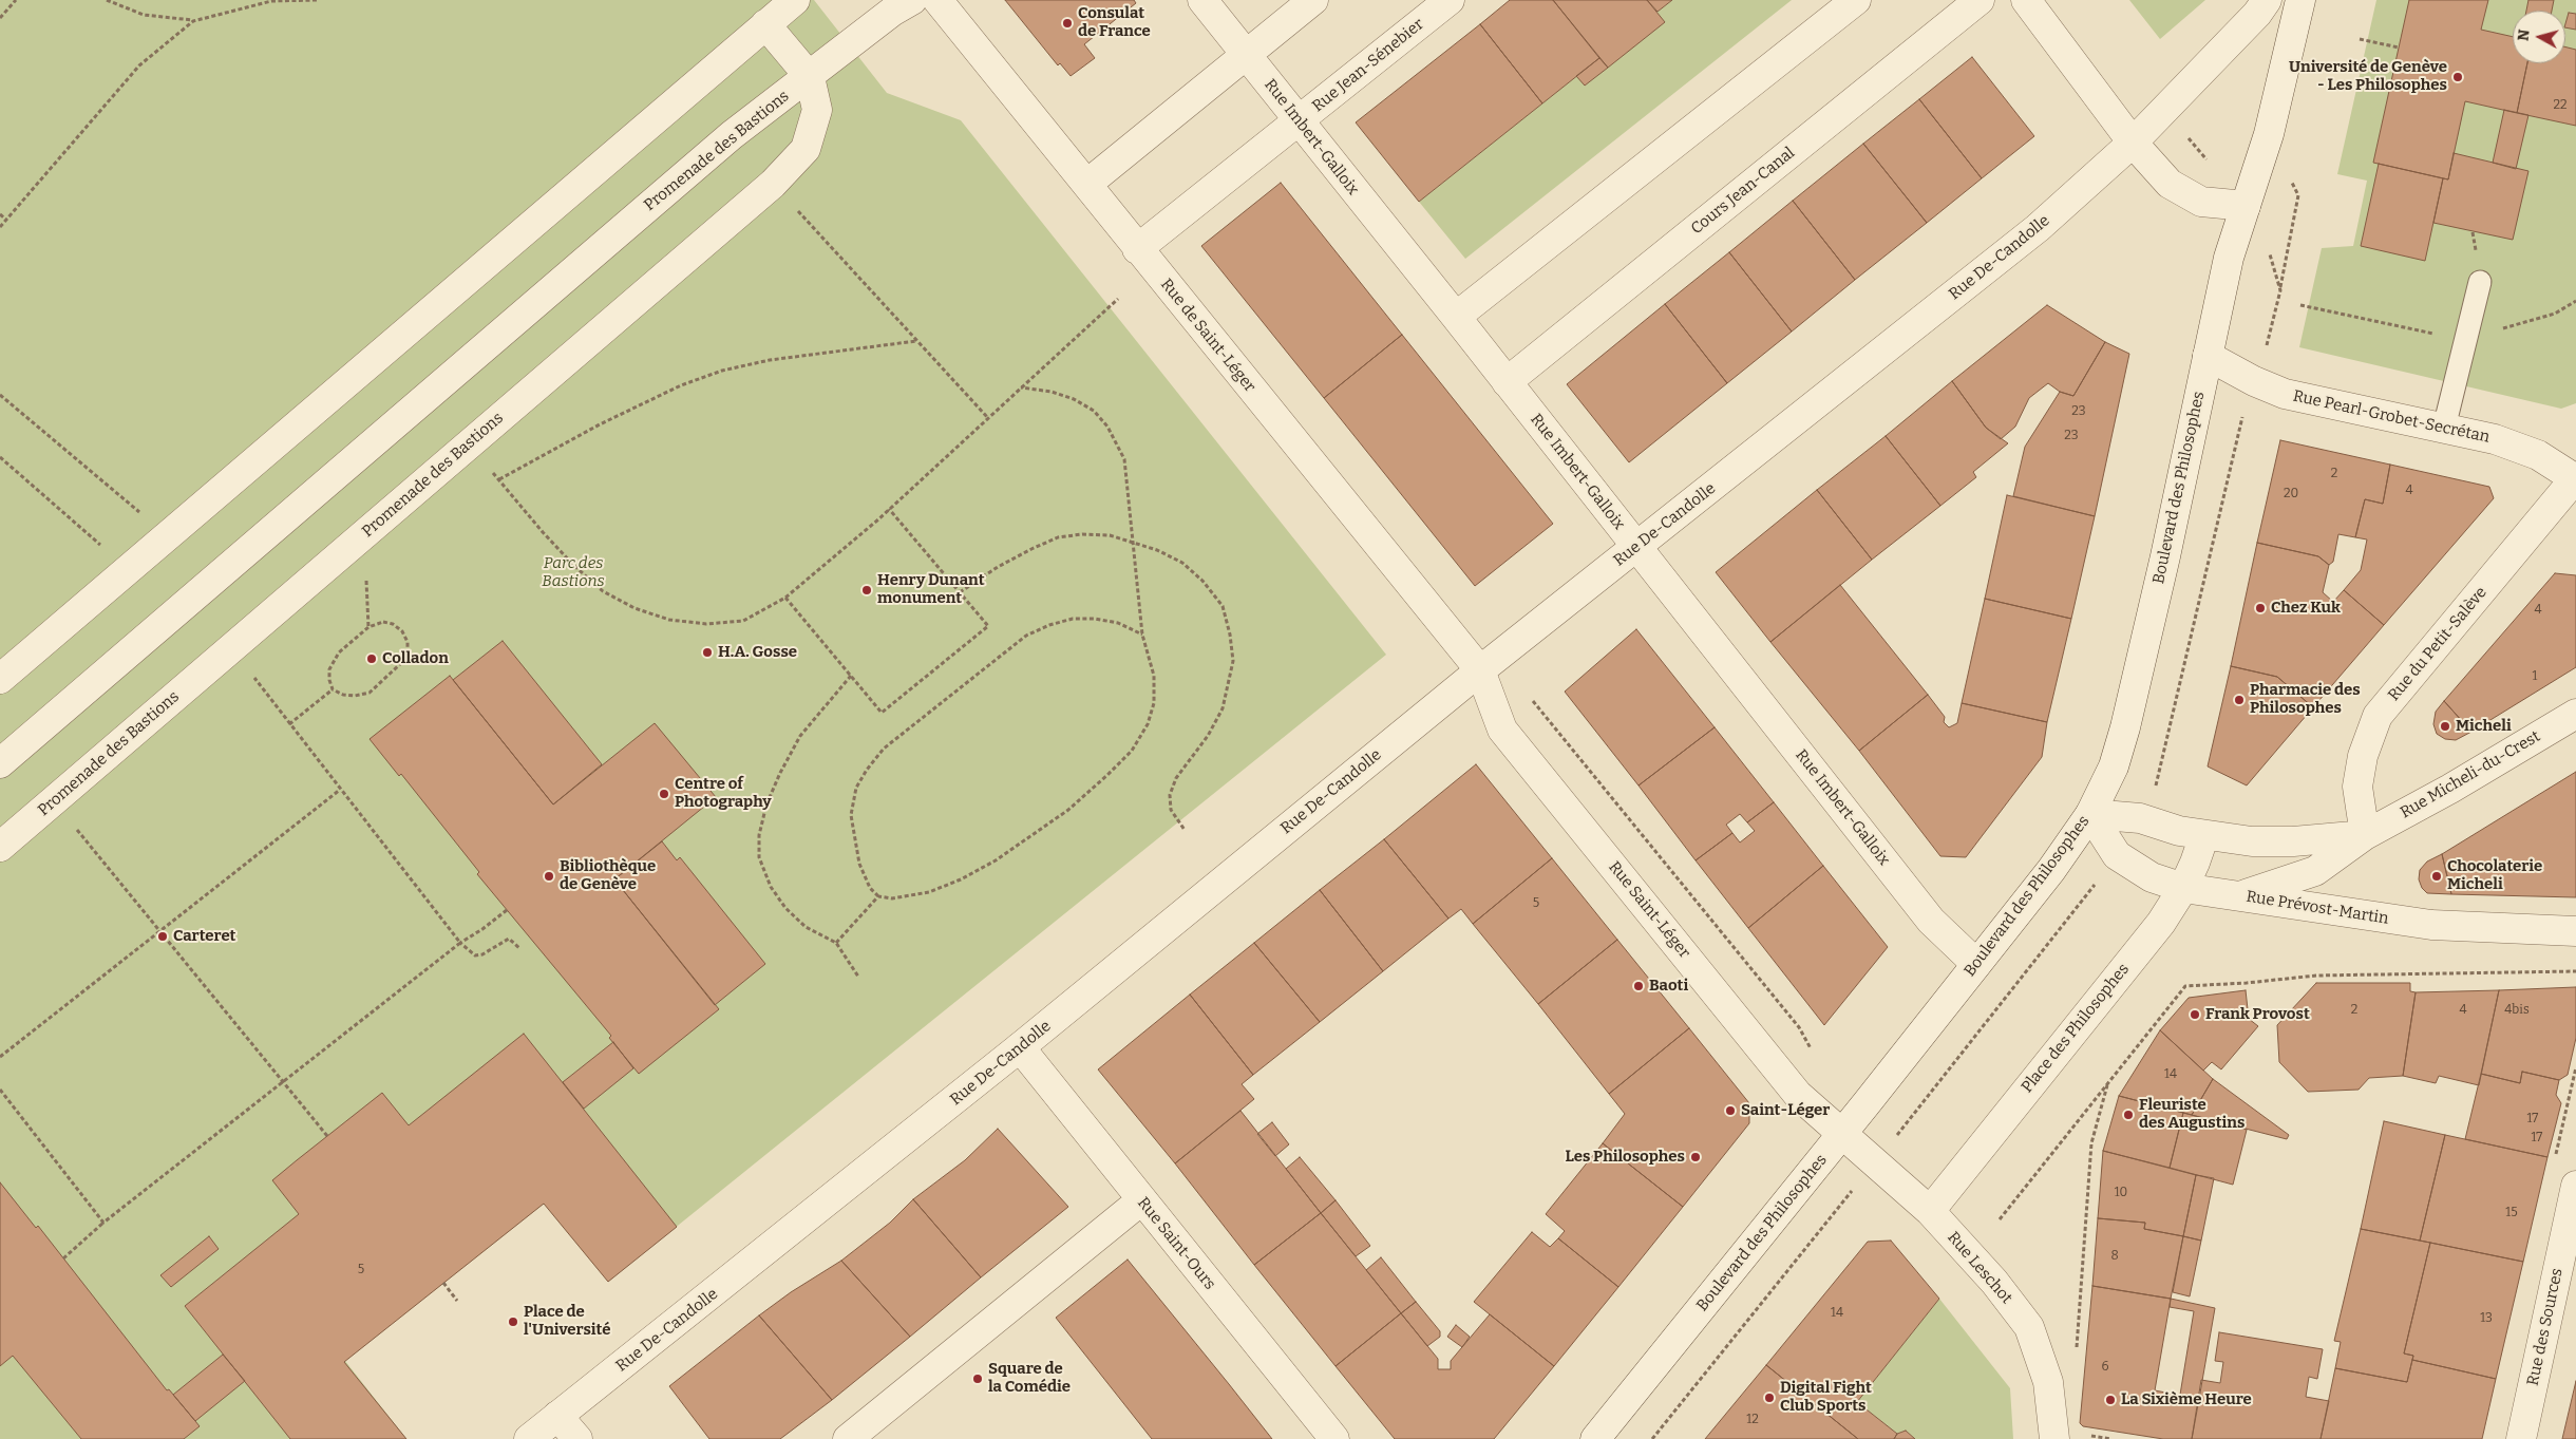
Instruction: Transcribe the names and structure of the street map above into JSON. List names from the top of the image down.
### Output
{
  "streets": {
    "street": [
      "Rue Jean-Sénebier",
      "Rue Imbert-Galloix",
      "Promenade des Bastions",
      "Cours Jean-Canal",
      "Rue De-Candolle",
      "Rue de Saint-Léger",
      "Rue Pearl-Grobet-Secrétan",
      "Boulevard des Philosophes",
      "Rue du Petit-Salève",
      "Rue Micheli-du-Crest",
      "Rue Prévost-Martin",
      "Rue Saint-Léger",
      "Place des Philosophes",
      "Rue Saint-Ours",
      "Rue Leschot",
      "Rue des Sources"
    ]
  },
  "crossings": [
    ["Rue Jean-Sénebier", "Rue Imbert-Galloix"],
    ["Rue Jean-Sénebier", "Rue de Saint-Léger"],
    ["Rue Imbert-Galloix", "Cours Jean-Canal"],
    ["Rue Imbert-Galloix", "Rue De-Candolle"],
    ["Rue Imbert-Galloix", "Boulevard des Philosophes"],
    ["Rue De-Candolle", "Rue de Saint-Léger"],
    ["Rue De-Candolle", "Rue Saint-Léger"],
    ["Rue De-Candolle", "Rue Saint-Ours"],
    ["Rue de Saint-Léger", "Rue Saint-Léger"],
    ["Rue Pearl-Grobet-Secrétan", "Boulevard des Philosophes"],
    ["Rue Pearl-Grobet-Secrétan", "Rue du Petit-Salève"],
    ["Boulevard des Philosophes", "Rue Micheli-du-Crest"],
    ["Boulevard des Philosophes", "Rue Prévost-Martin"],
    ["Boulevard des Philosophes", "Rue Saint-Léger"],
    ["Boulevard des Philosophes", "Rue Leschot"],
    ["Rue du Petit-Salève", "Rue Micheli-du-Crest"],
    ["Rue Micheli-du-Crest", "Rue Prévost-Martin"],
    ["Rue Micheli-du-Crest", "Place des Philosophes"],
    ["Rue Prévost-Martin", "Place des Philosophes"],
    ["Rue Saint-Léger", "Rue Leschot"],
    ["Place des Philosophes", "Rue Leschot"]
  ],
  "parks": ["Parc des Bastions"],
  "places": [
    "Consulat de France",
    "Université de Genève - Les Philosophes",
    "Henry Dunant monument",
    "Chez Kuk",
    "H.A. Gosse",
    "Colladon",
    "Pharmacie des Philosophes",
    "Micheli",
    "Centre of Photography",
    "Bibliothèque de Genève",
    "Chocolaterie Micheli",
    "Carteret",
    "Baoti",
    "Frank Provost",
    "Saint-Léger",
    "Fleuriste des Augustins",
    "Les Philosophes",
    "Place de l'Université",
    "Square de la Comédie",
    "Digital Fight Club Sports",
    "La Sixième Heure"
  ],
  "house_numbers": [
    "22",
    "23",
    "23",
    "2",
    "4",
    "20",
    "4",
    "1",
    "5",
    "2",
    "4",
    "4bis",
    "14",
    "17",
    "17",
    "10",
    "15",
    "8",
    "5",
    "14",
    "13",
    "6",
    "12"
  ],
  "north": "left"
}
